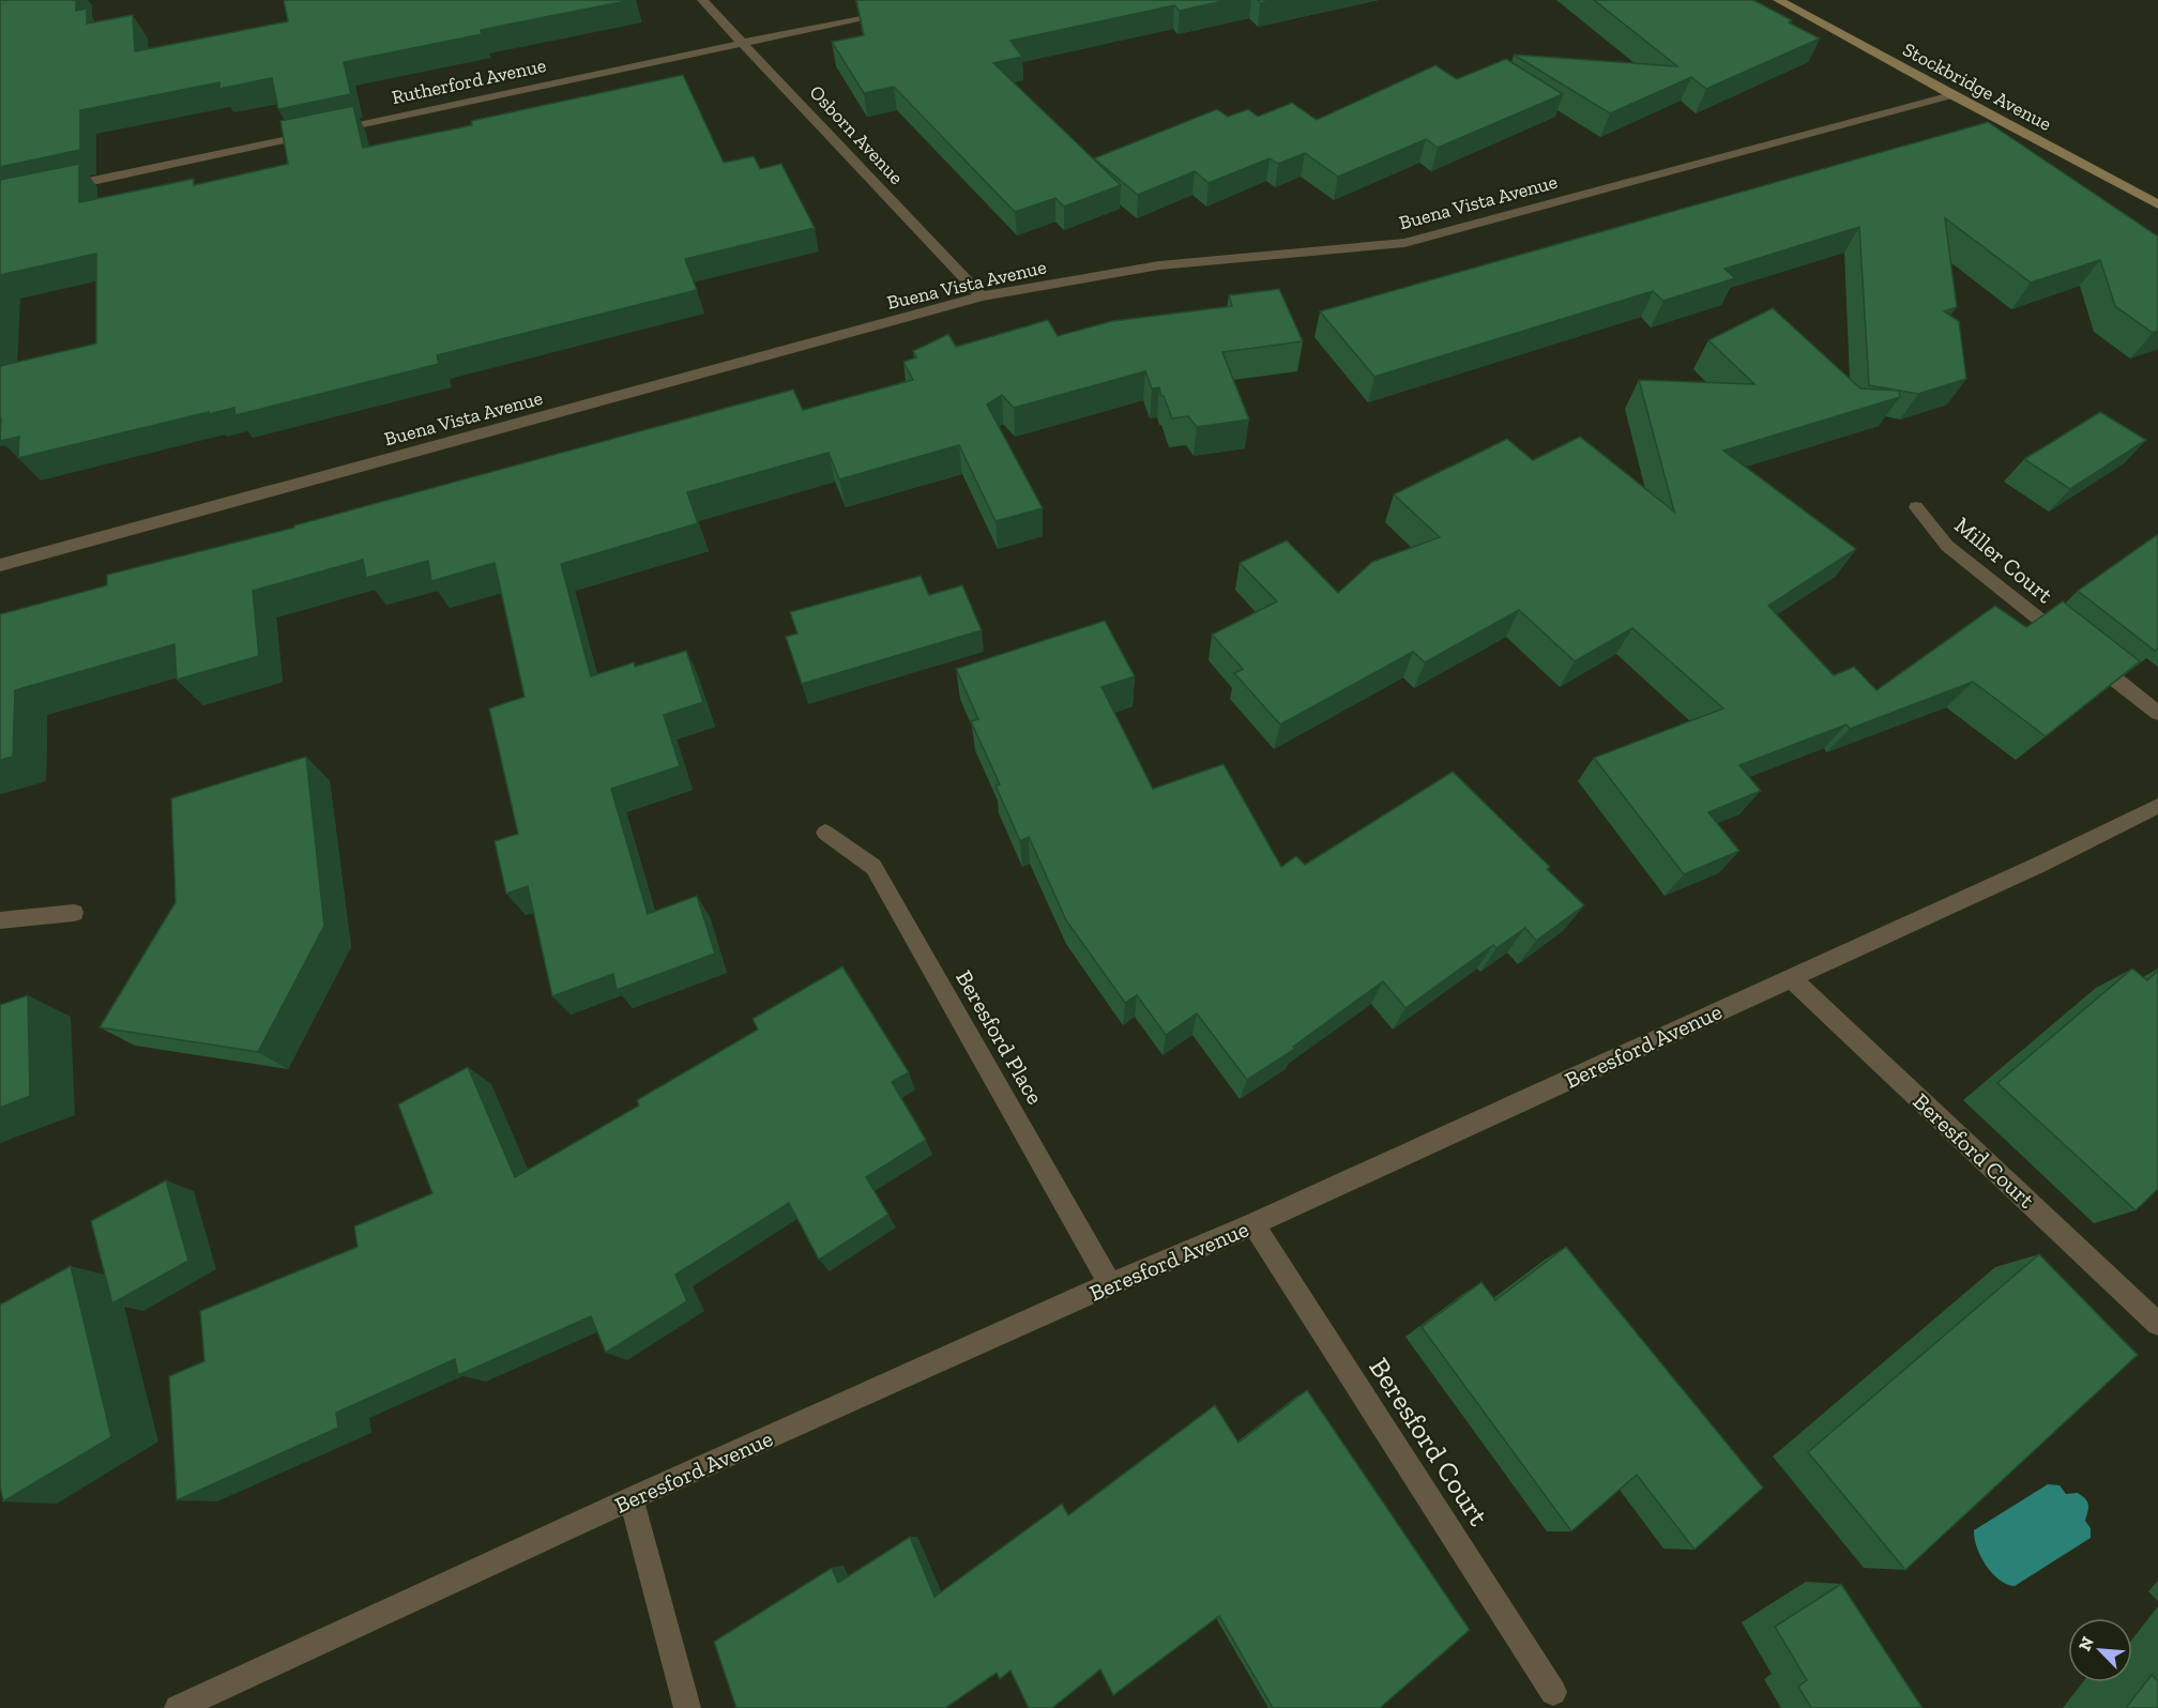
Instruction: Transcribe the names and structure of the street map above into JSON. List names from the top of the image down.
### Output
{
  "streets": {
    "street": [
      "Rutherford Avenue",
      "Stockbridge Avenue",
      "Osborn Avenue",
      "Buena Vista Avenue",
      "Miller Court",
      "Beresford Place",
      "Beresford Avenue",
      "Beresford Court"
    ]
  },
  "crossings": [
    ["Rutherford Avenue", "Osborn Avenue"],
    ["Stockbridge Avenue", "Buena Vista Avenue"],
    ["Osborn Avenue", "Buena Vista Avenue"],
    ["Beresford Place", "Beresford Avenue"],
    ["Beresford Avenue", "Beresford Court"]
  ],
  "north": "top left"
}
